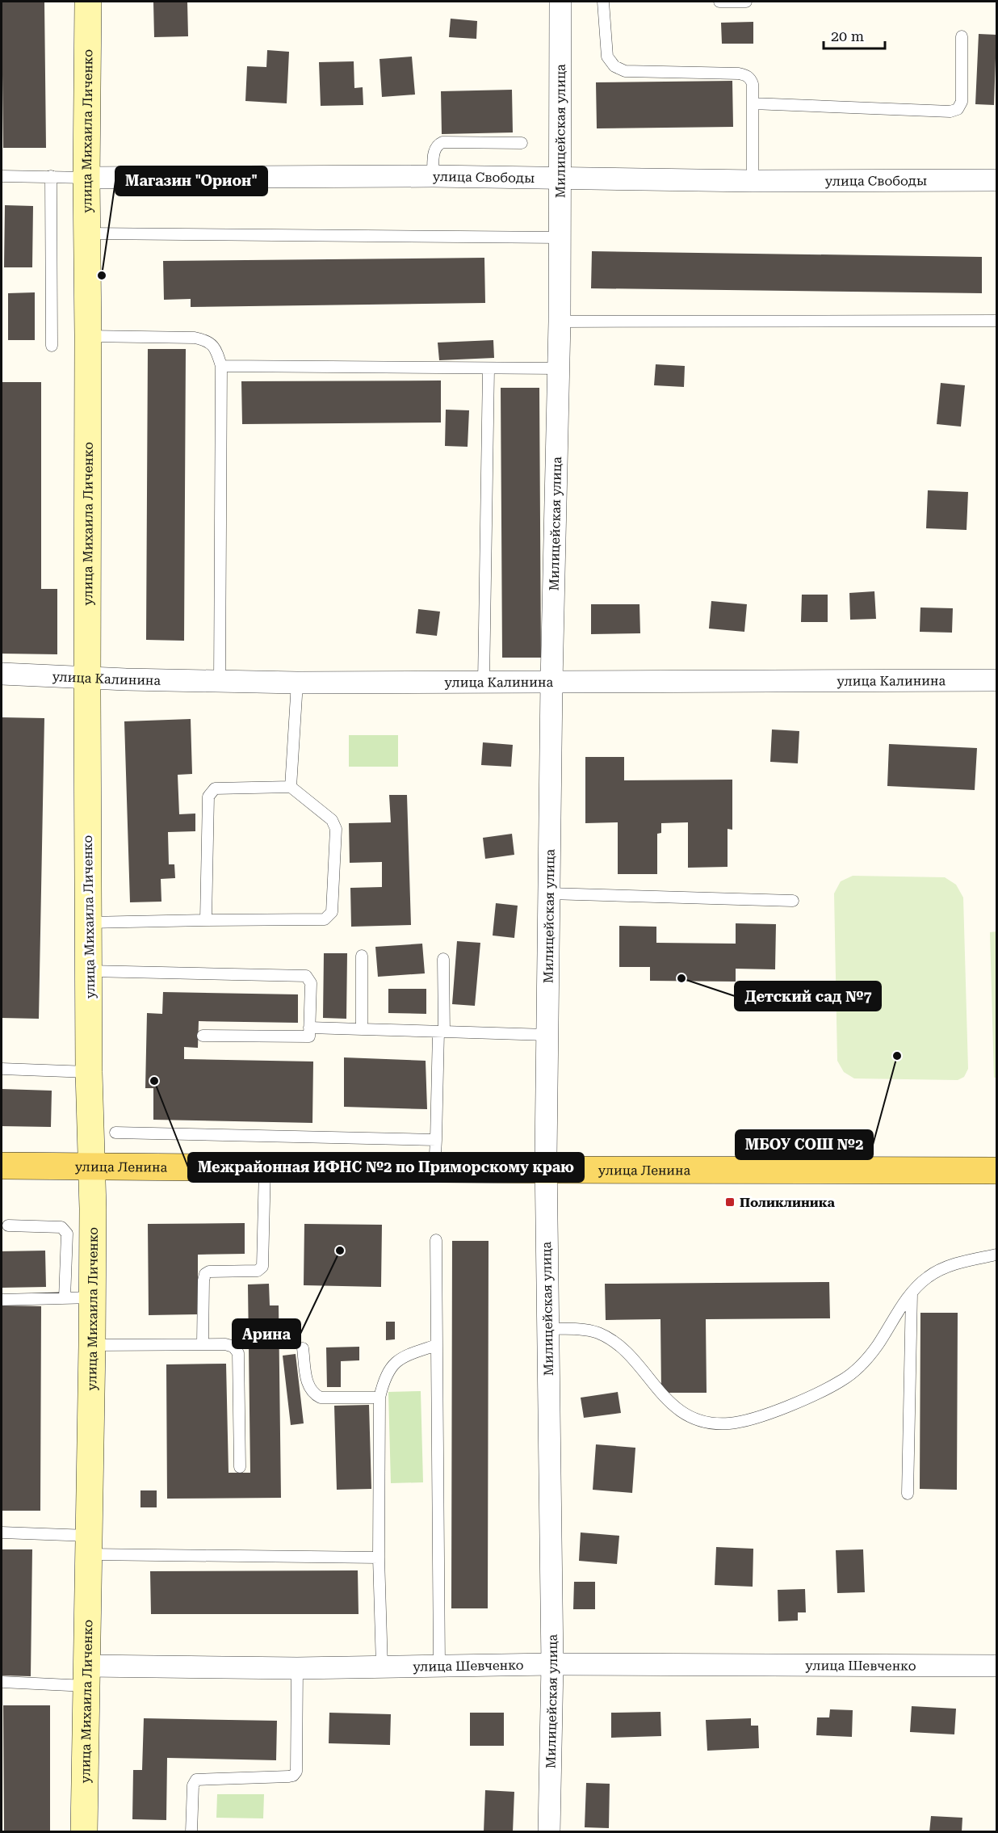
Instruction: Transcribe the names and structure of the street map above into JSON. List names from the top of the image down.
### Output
{
  "streets": {
    "main road": ["улица Михаила Личенко", "улица Ленина"],
    "street": [
      "Милицейская улица",
      "улица Свободы",
      "улица Калинина",
      "улица Шевченко"
    ]
  },
  "crossings": [
    ["улица Михаила Личенко", "улица Свободы"],
    ["улица Михаила Личенко", "улица Калинина"],
    ["улица Михаила Личенко", "улица Ленина"],
    ["улица Михаила Личенко", "улица Шевченко"],
    ["Милицейская улица", "улица Свободы"],
    ["Милицейская улица", "улица Калинина"],
    ["Милицейская улица", "улица Ленина"],
    ["Милицейская улица", "улица Шевченко"]
  ],
  "places": {
    "other": [
      "Магазин \"Орион\"",
      "Детский сад №7",
      "МБОУ СОШ №2",
      "Межрайонная ИФНС №2 по Приморскому краю",
      "Арина"
    ],
    "transit": ["Поликлиника"]
  },
  "scale_bar": "20 m"
}
